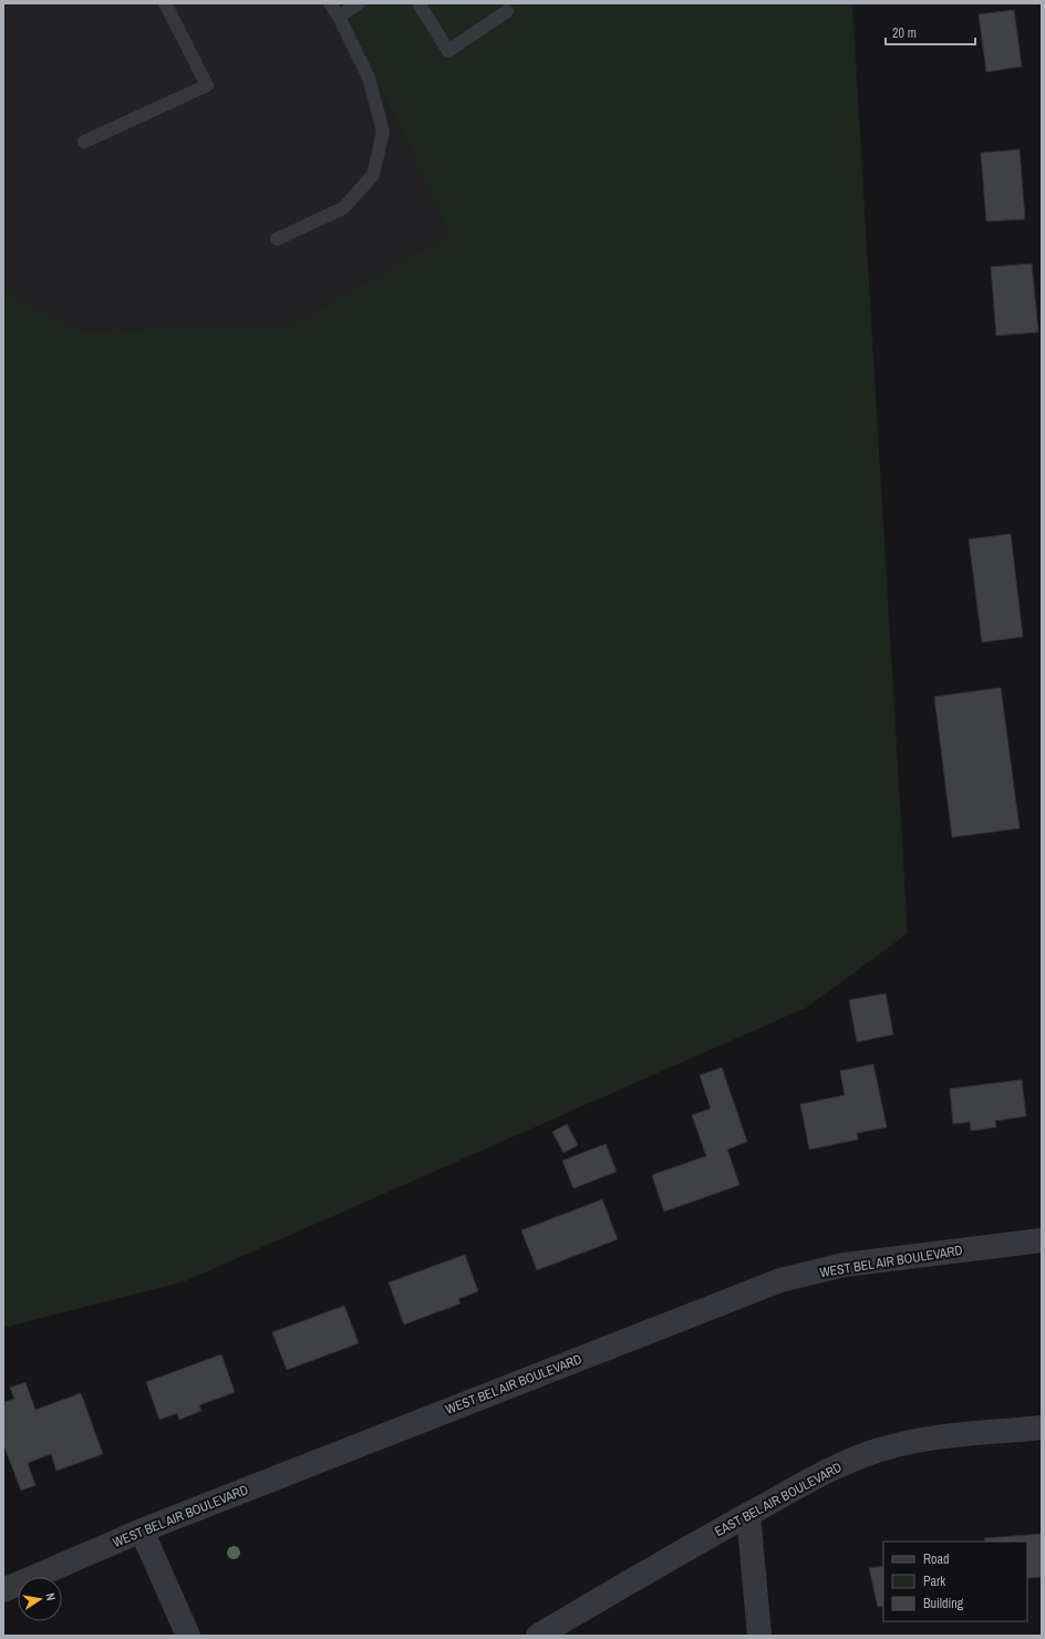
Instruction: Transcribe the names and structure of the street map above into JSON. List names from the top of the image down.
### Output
{
  "streets": {
    "street": ["WEST BEL AIR BOULEVARD", "EAST BEL AIR BOULEVARD"]
  },
  "legend": ["Road", "Park", "Building"],
  "scale_bar": "20 m",
  "north": "right"
}
